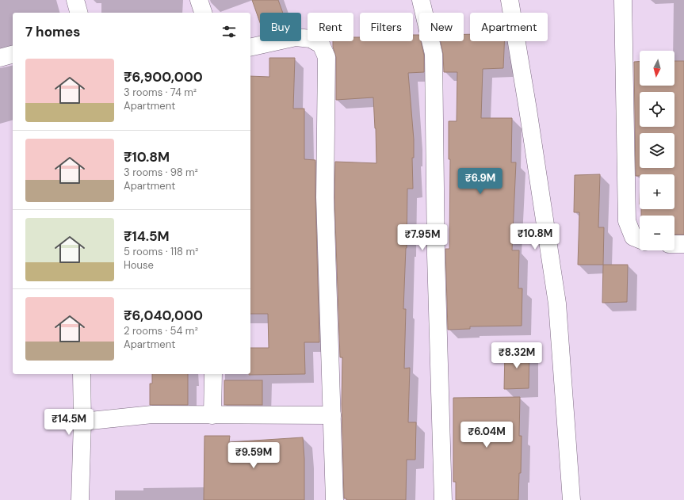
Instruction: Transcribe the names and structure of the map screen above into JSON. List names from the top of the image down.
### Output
{
  "north": "bottom",
  "page": {
    "chip": [
      "Buy",
      "Rent",
      "Filters",
      "New",
      "Apartment"
    ],
    "heading": "7 homes",
    "map_buttons": ["+", "−"],
    "list": [
      {
        "name": "₹6,900,000",
        "note": "3 rooms · 74 m² · Apartment"
      },
      {
        "name": "₹10.8M",
        "note": "3 rooms · 98 m² · Apartment"
      },
      {
        "name": "₹14.5M",
        "note": "5 rooms · 118 m² · House"
      },
      {
        "name": "₹6,040,000",
        "note": "2 rooms · 54 m² · Apartment"
      }
    ],
    "price": [
      "₹6.9M",
      "₹10.8M",
      "₹7.95M",
      "₹8.32M",
      "₹14.5M",
      "₹6.04M",
      "₹9.59M"
    ]
  }
}
